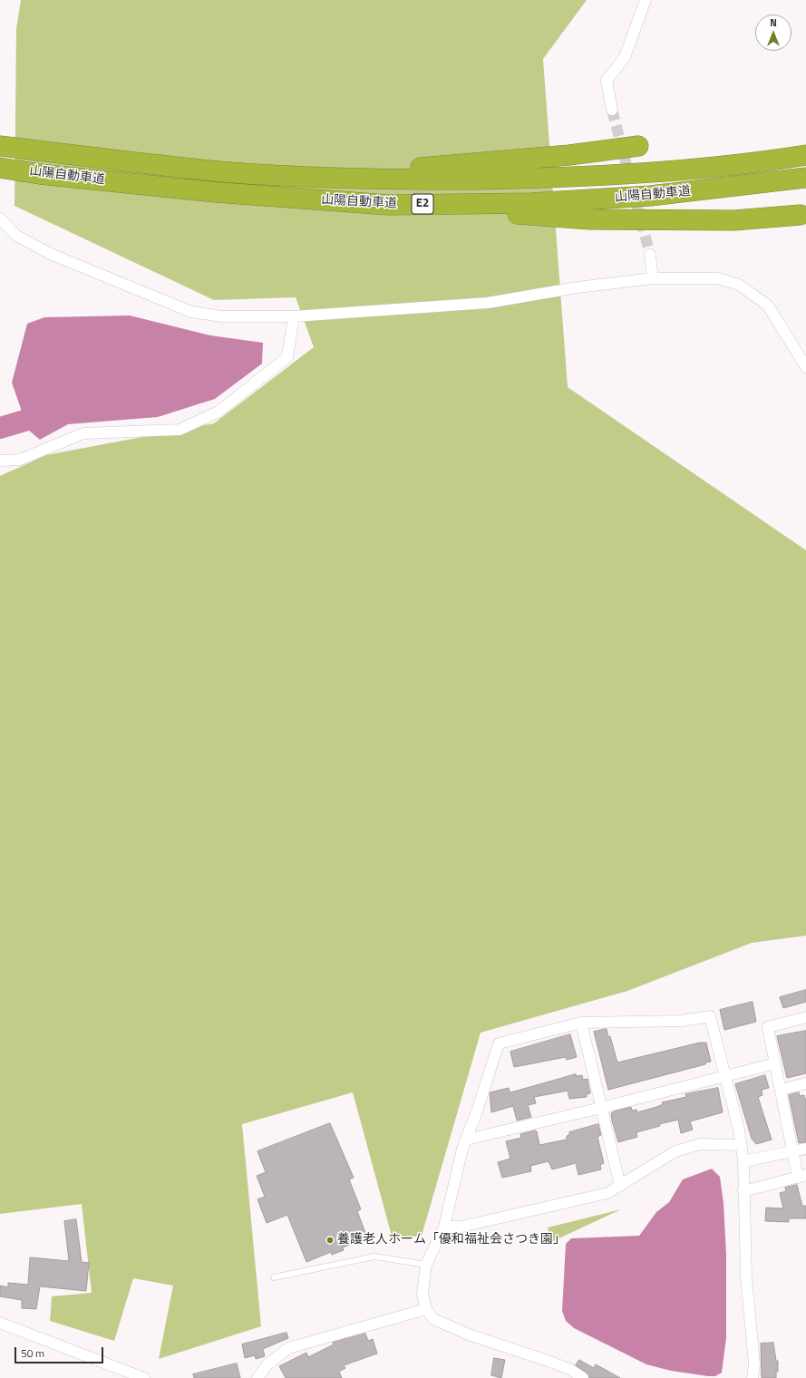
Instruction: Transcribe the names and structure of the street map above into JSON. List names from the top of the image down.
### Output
{
  "streets": {
    "highway": ["山陽自動車道", "E2"]
  },
  "places": ["養護老人ホーム「優和福祉会さつき園」"],
  "scale_bar": "50 m",
  "north": "top"
}
